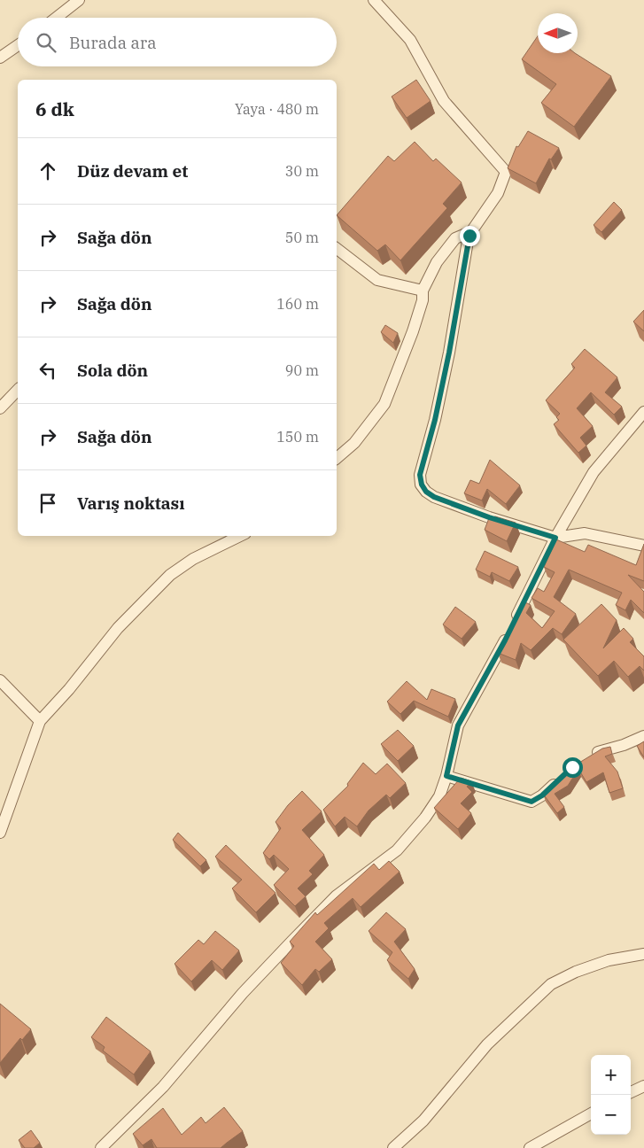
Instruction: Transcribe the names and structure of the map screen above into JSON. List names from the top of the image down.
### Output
{
  "north": "left",
  "page": {
    "search": "Burada ara",
    "heading": ["6 dk", "Yaya · 480 m"],
    "list": [
      ["Düz devam et", "30 m"],
      ["Sağa dön", "50 m"],
      ["Sağa dön", "160 m"],
      ["Sola dön", "90 m"],
      ["Sağa dön", "150 m"],
      "Varış noktası"
    ],
    "map_buttons": ["+", "−"]
  }
}
